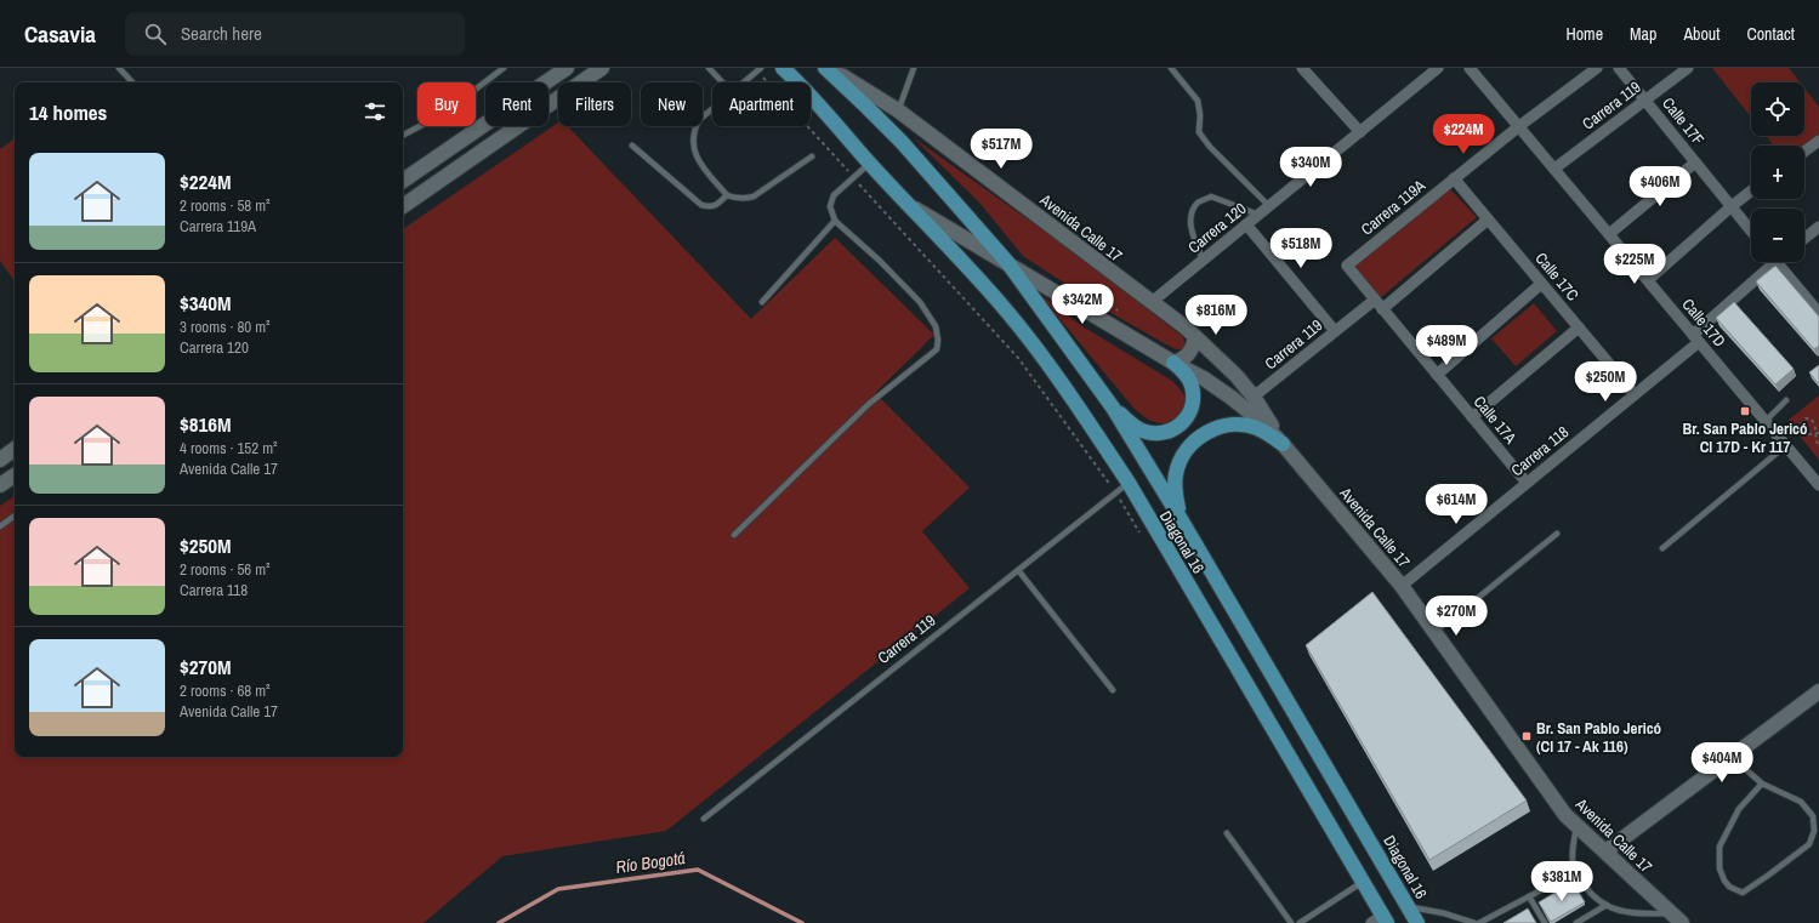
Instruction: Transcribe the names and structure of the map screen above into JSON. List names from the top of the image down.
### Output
{
  "streets": {
    "main road": ["Avenida Calle 17", "Diagonal 16"],
    "street": [
      "Carrera 119",
      "Calle 17F",
      "Carrera 119A",
      "Carrera 120",
      "Calle 17C",
      "Calle 17D",
      "Calle 17A",
      "Carrera 118"
    ]
  },
  "crossings": [
    ["Carrera 119", "Calle 17F"],
    ["Carrera 119", "Avenida Calle 17"],
    ["Carrera 119", "Calle 17D"],
    ["Carrera 119", "Calle 17A"],
    ["Carrera 119", "Diagonal 16"],
    ["Carrera 119A", "Calle 17C"],
    ["Carrera 119A", "Calle 17D"],
    ["Carrera 119A", "Calle 17A"],
    ["Avenida Calle 17", "Carrera 120"],
    ["Avenida Calle 17", "Carrera 118"],
    ["Avenida Calle 17", "Diagonal 16"],
    ["Calle 17C", "Carrera 118"],
    ["Calle 17D", "Carrera 118"],
    ["Calle 17A", "Carrera 118"]
  ],
  "water": ["Río Bogotá"],
  "places": {
    "transit": ["Br. San Pablo Jericó Cl 17D - Kr 117", "Br. San Pablo Jericó (Cl 17 - Ak 116)"]
  },
  "page": {
    "header": "Casavia",
    "search": "Search here",
    "nav": [
      "Home",
      "Map",
      "About",
      "Contact"
    ],
    "map_buttons": ["+", "−"],
    "chip": [
      "Buy",
      "Rent",
      "Filters",
      "New",
      "Apartment"
    ],
    "heading": "14 homes",
    "price": [
      "$224M",
      "$517M",
      "$340M",
      "$406M",
      "$518M",
      "$225M",
      "$342M",
      "$816M",
      "$489M",
      "$250M",
      "$614M",
      "$270M",
      "$404M",
      "$381M"
    ],
    "list": [
      {
        "name": "$224M",
        "note": "2 rooms · 58 m² · Carrera 119A"
      },
      {
        "name": "$340M",
        "note": "3 rooms · 80 m² · Carrera 120"
      },
      {
        "name": "$816M",
        "note": "4 rooms · 152 m² · Avenida Calle 17"
      },
      {
        "name": "$250M",
        "note": "2 rooms · 56 m² · Carrera 118"
      },
      {
        "name": "$270M",
        "note": "2 rooms · 68 m² · Avenida Calle 17"
      }
    ]
  }
}
